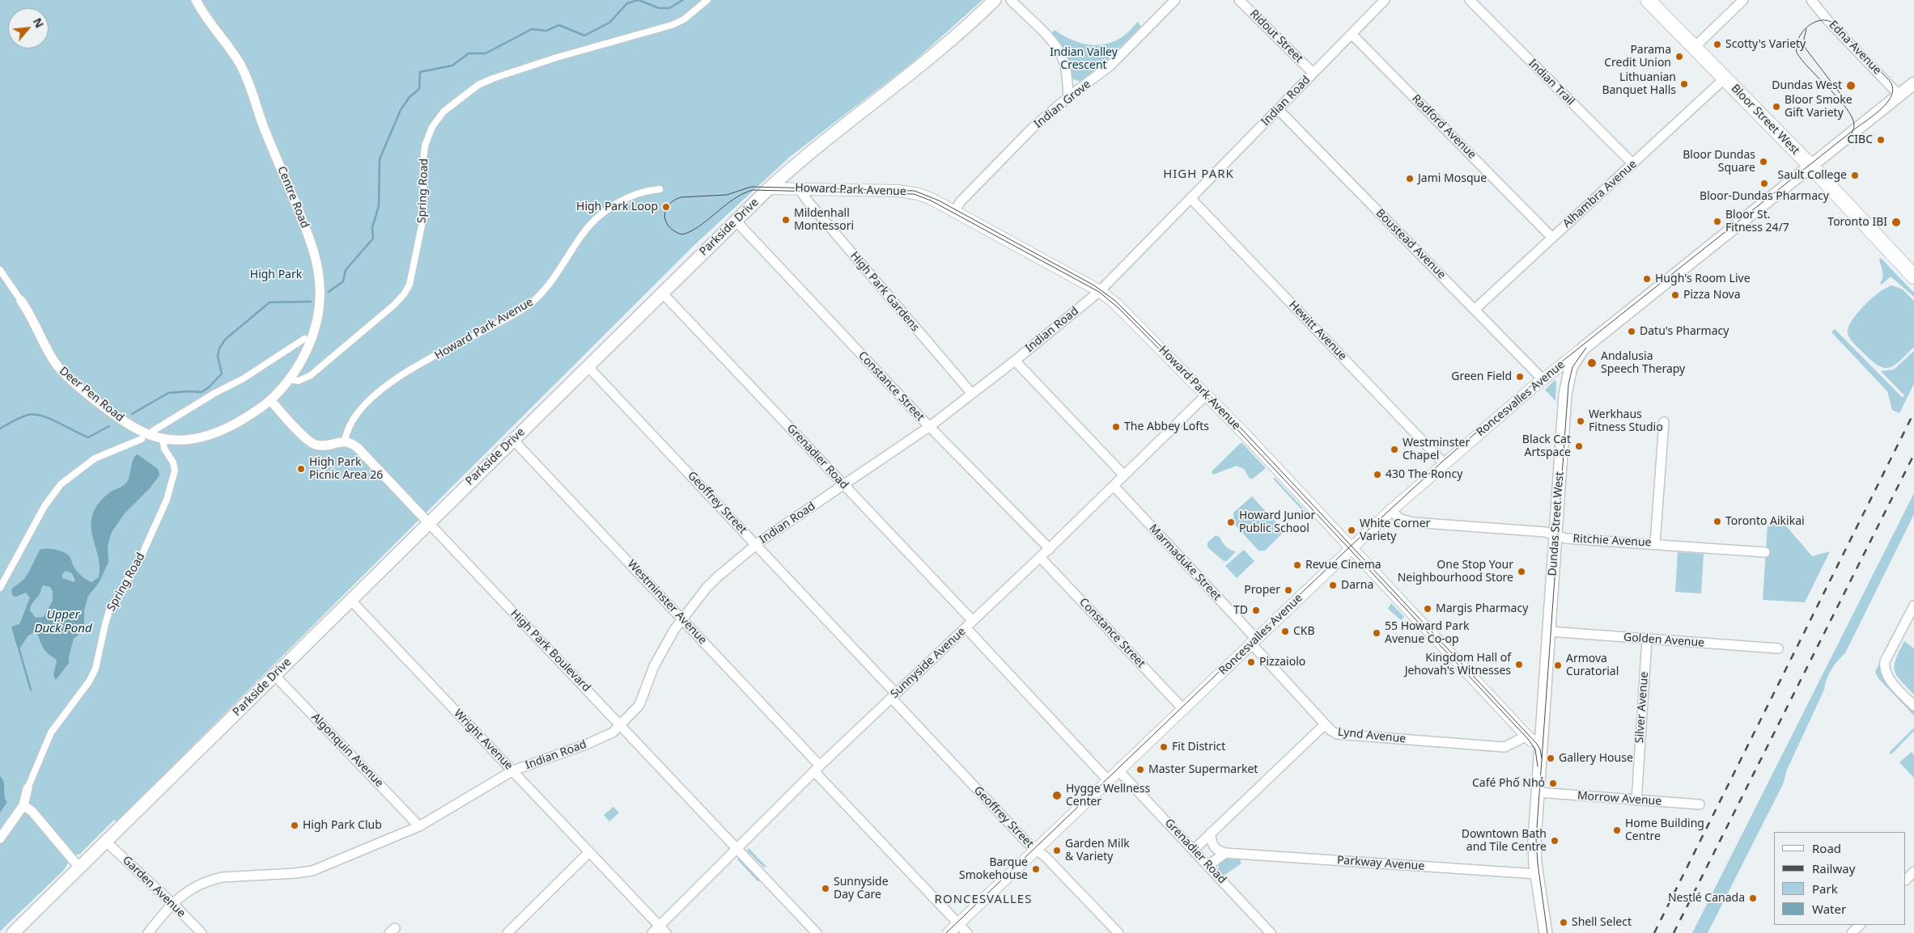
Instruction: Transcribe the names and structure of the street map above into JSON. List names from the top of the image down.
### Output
{
  "streets": {
    "main road": ["Bloor Street West", "Parkside Drive", "Dundas Street West"],
    "street": [
      "Ridout Street",
      "Edna Avenue",
      "Indian Trail",
      "Indian Road",
      "Indian Grove",
      "Radford Avenue",
      "Howard Park Avenue",
      "Spring Road",
      "Alhambra Avenue",
      "Centre Road",
      "Boustead Avenue",
      "High Park Gardens",
      "Hewitt Avenue",
      "Constance Street",
      "Deer Pen Road",
      "Roncesvalles Avenue",
      "Grenadier Road",
      "Geoffrey Street",
      "Ritchie Avenue",
      "Marmaduke Street",
      "Westminster Avenue",
      "Golden Avenue",
      "High Park Boulevard",
      "Sunnyside Avenue",
      "Silver Avenue",
      "Lynd Avenue",
      "Wright Avenue",
      "Algonquin Avenue",
      "Morrow Avenue",
      "Parkway Avenue",
      "Garden Avenue"
    ]
  },
  "crossings": [
    ["Ridout Street", "Indian Road"],
    ["Edna Avenue", "Dundas Street West"],
    ["Indian Trail", "Alhambra Avenue"],
    ["Indian Road", "Radford Avenue"],
    ["Indian Road", "Howard Park Avenue"],
    ["Indian Road", "Boustead Avenue"],
    ["Indian Road", "High Park Gardens"],
    ["Indian Road", "Hewitt Avenue"],
    ["Indian Road", "Constance Street"],
    ["Indian Road", "Grenadier Road"],
    ["Indian Road", "Geoffrey Street"],
    ["Indian Road", "Westminster Avenue"],
    ["Indian Road", "High Park Boulevard"],
    ["Indian Road", "Wright Avenue"],
    ["Indian Road", "Algonquin Avenue"],
    ["Indian Road", "Garden Avenue"],
    ["Indian Grove", "Howard Park Avenue"],
    ["Bloor Street West", "Alhambra Avenue"],
    ["Bloor Street West", "Dundas Street West"],
    ["Radford Avenue", "Alhambra Avenue"],
    ["Howard Park Avenue", "Parkside Drive"],
    ["Howard Park Avenue", "High Park Gardens"],
    ["Howard Park Avenue", "Roncesvalles Avenue"],
    ["Howard Park Avenue", "Dundas Street West"],
    ["Howard Park Avenue", "High Park Boulevard"],
    ["Howard Park Avenue", "Sunnyside Avenue"],
    ["Howard Park Avenue", "Lynd Avenue"],
    ["Spring Road", "Centre Road"],
    ["Spring Road", "Deer Pen Road"],
    ["Alhambra Avenue", "Boustead Avenue"],
    ["Parkside Drive", "Constance Street"],
    ["Parkside Drive", "Grenadier Road"],
    ["Parkside Drive", "Geoffrey Street"],
    ["Parkside Drive", "Westminster Avenue"],
    ["Parkside Drive", "High Park Boulevard"],
    ["Parkside Drive", "Wright Avenue"],
    ["Parkside Drive", "Algonquin Avenue"],
    ["Parkside Drive", "Garden Avenue"],
    ["Boustead Avenue", "Roncesvalles Avenue"],
    ["Hewitt Avenue", "Roncesvalles Avenue"],
    ["Constance Street", "Roncesvalles Avenue"],
    ["Constance Street", "Sunnyside Avenue"],
    ["Roncesvalles Avenue", "Grenadier Road"],
    ["Roncesvalles Avenue", "Geoffrey Street"],
    ["Roncesvalles Avenue", "Dundas Street West"],
    ["Roncesvalles Avenue", "Ritchie Avenue"],
    ["Roncesvalles Avenue", "Marmaduke Street"],
    ["Roncesvalles Avenue", "Westminster Avenue"],
    ["Grenadier Road", "Sunnyside Avenue"],
    ["Grenadier Road", "Lynd Avenue"],
    ["Geoffrey Street", "Sunnyside Avenue"],
    ["Dundas Street West", "Ritchie Avenue"],
    ["Dundas Street West", "Golden Avenue"],
    ["Dundas Street West", "Morrow Avenue"],
    ["Dundas Street West", "Parkway Avenue"],
    ["Marmaduke Street", "Sunnyside Avenue"],
    ["Marmaduke Street", "Lynd Avenue"],
    ["Westminster Avenue", "Sunnyside Avenue"],
    ["Golden Avenue", "Silver Avenue"],
    ["High Park Boulevard", "Sunnyside Avenue"],
    ["Sunnyside Avenue", "Wright Avenue"],
    ["Silver Avenue", "Morrow Avenue"]
  ],
  "districts": ["HIGH PARK", "RONCESVALLES"],
  "water": ["Upper Duck Pond"],
  "parks": ["Indian Valley Crescent", "High Park"],
  "places": [
    "Scotty's Variety",
    "Parama Credit Union",
    "Lithuanian Banquet Halls",
    "Dundas West",
    "Bloor Smoke Gift Variety",
    "CIBC",
    "Bloor Dundas Square",
    "Sault College",
    "Jami Mosque",
    "Bloor-Dundas Pharmacy",
    "High Park Loop",
    "Mildenhall Montessori",
    "Bloor St. Fitness 24/7",
    "Toronto IBI",
    "Hugh's Room Live",
    "Pizza Nova",
    "Datu's Pharmacy",
    "Andalusia Speech Therapy",
    "Green Field",
    "Werkhaus Fitness Studio",
    "The Abbey Lofts",
    "Black Cat Artspace",
    "Westminster Chapel",
    "High Park Picnic Area 26",
    "430 The Roncy",
    "Toronto Aikikai",
    "Howard Junior Public School",
    "White Corner Variety",
    "Revue Cinema",
    "One Stop Your Neighbourhood Store",
    "Darna",
    "Proper",
    "Margis Pharmacy",
    "TD",
    "CKB",
    "55 Howard Park Avenue Co-op",
    "Pizzaiolo",
    "Kingdom Hall of Jehovah's Witnesses",
    "Armova Curatorial",
    "Fit District",
    "Gallery House",
    "Master Supermarket",
    "Café Phố Nhỏ",
    "Hygge Wellness Center",
    "High Park Club",
    "Home Building Centre",
    "Downtown Bath and Tile Centre",
    "Garden Milk & Variety",
    "Barque Smokehouse",
    "Sunnyside Day Care",
    "Nestlé Canada",
    "Shell Select"
  ],
  "legend": [
    "Road",
    "Railway",
    "Park",
    "Water"
  ],
  "north": "top right"
}
